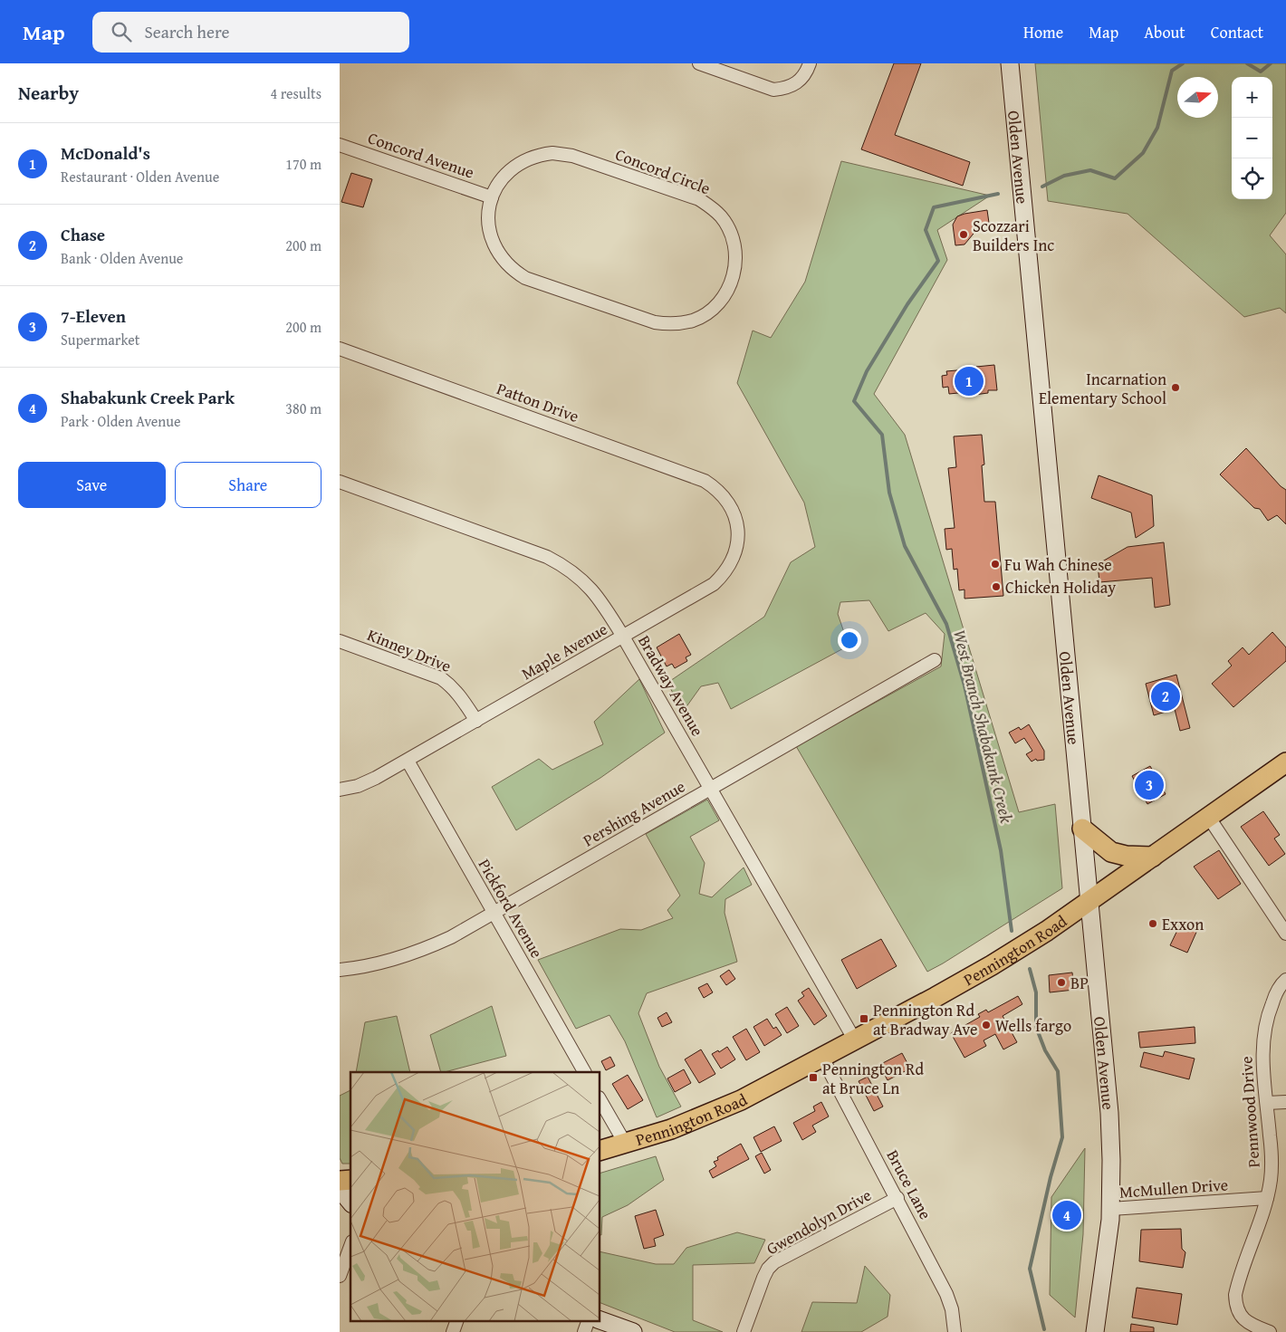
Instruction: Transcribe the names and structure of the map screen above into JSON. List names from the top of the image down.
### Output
{
  "streets": {
    "main road": ["Olden Avenue", "Pennington Road"],
    "street": [
      "Concord Avenue",
      "Concord Circle",
      "Patton Drive",
      "Kinney Drive",
      "Maple Avenue",
      "Bradway Avenue",
      "Pershing Avenue",
      "Pickford Avenue",
      "Pennwood Drive",
      "Bruce Lane",
      "McMullen Drive",
      "Gwendolyn Drive"
    ]
  },
  "crossings": [
    ["Concord Avenue", "Concord Circle"],
    ["Olden Avenue", "Pennington Road"],
    ["Olden Avenue", "McMullen Drive"],
    ["Patton Drive", "Maple Avenue"],
    ["Kinney Drive", "Maple Avenue"],
    ["Maple Avenue", "Bradway Avenue"],
    ["Maple Avenue", "Pickford Avenue"],
    ["Bradway Avenue", "Pershing Avenue"],
    ["Bradway Avenue", "Pennington Road"],
    ["Pershing Avenue", "Pickford Avenue"],
    ["Pennington Road", "Bruce Lane"],
    ["Pennwood Drive", "McMullen Drive"],
    ["Bruce Lane", "Gwendolyn Drive"]
  ],
  "water": ["West Branch Shabakunk Creek"],
  "places": {
    "other": [
      "Scozzari Builders Inc",
      "Incarnation Elementary School",
      "Fu Wah Chinese",
      "Chicken Holiday",
      "Exxon",
      "BP",
      "Wells fargo"
    ],
    "transit": ["Pennington Rd at Bradway Ave", "Pennington Rd at Bruce Ln"]
  },
  "north": "right",
  "page": {
    "header": "Map",
    "search": "Search here",
    "nav": [
      "Home",
      "Map",
      "About",
      "Contact"
    ],
    "heading": ["Nearby", "4 results"],
    "map_buttons": ["+", "−"],
    "list": [
      {
        "mark": "1",
        "name": "McDonald's",
        "note": "Restaurant · Olden Avenue",
        "value": "170 m"
      },
      {
        "mark": "2",
        "name": "Chase",
        "note": "Bank · Olden Avenue",
        "value": "200 m"
      },
      {
        "mark": "3",
        "name": "7-Eleven",
        "note": "Supermarket",
        "value": "200 m"
      },
      {
        "mark": "4",
        "name": "Shabakunk Creek Park",
        "note": "Park · Olden Avenue",
        "value": "380 m"
      }
    ],
    "pins": [
      "1",
      "2",
      "3",
      "4"
    ],
    "buttons": ["Save", "Share"]
  }
}
